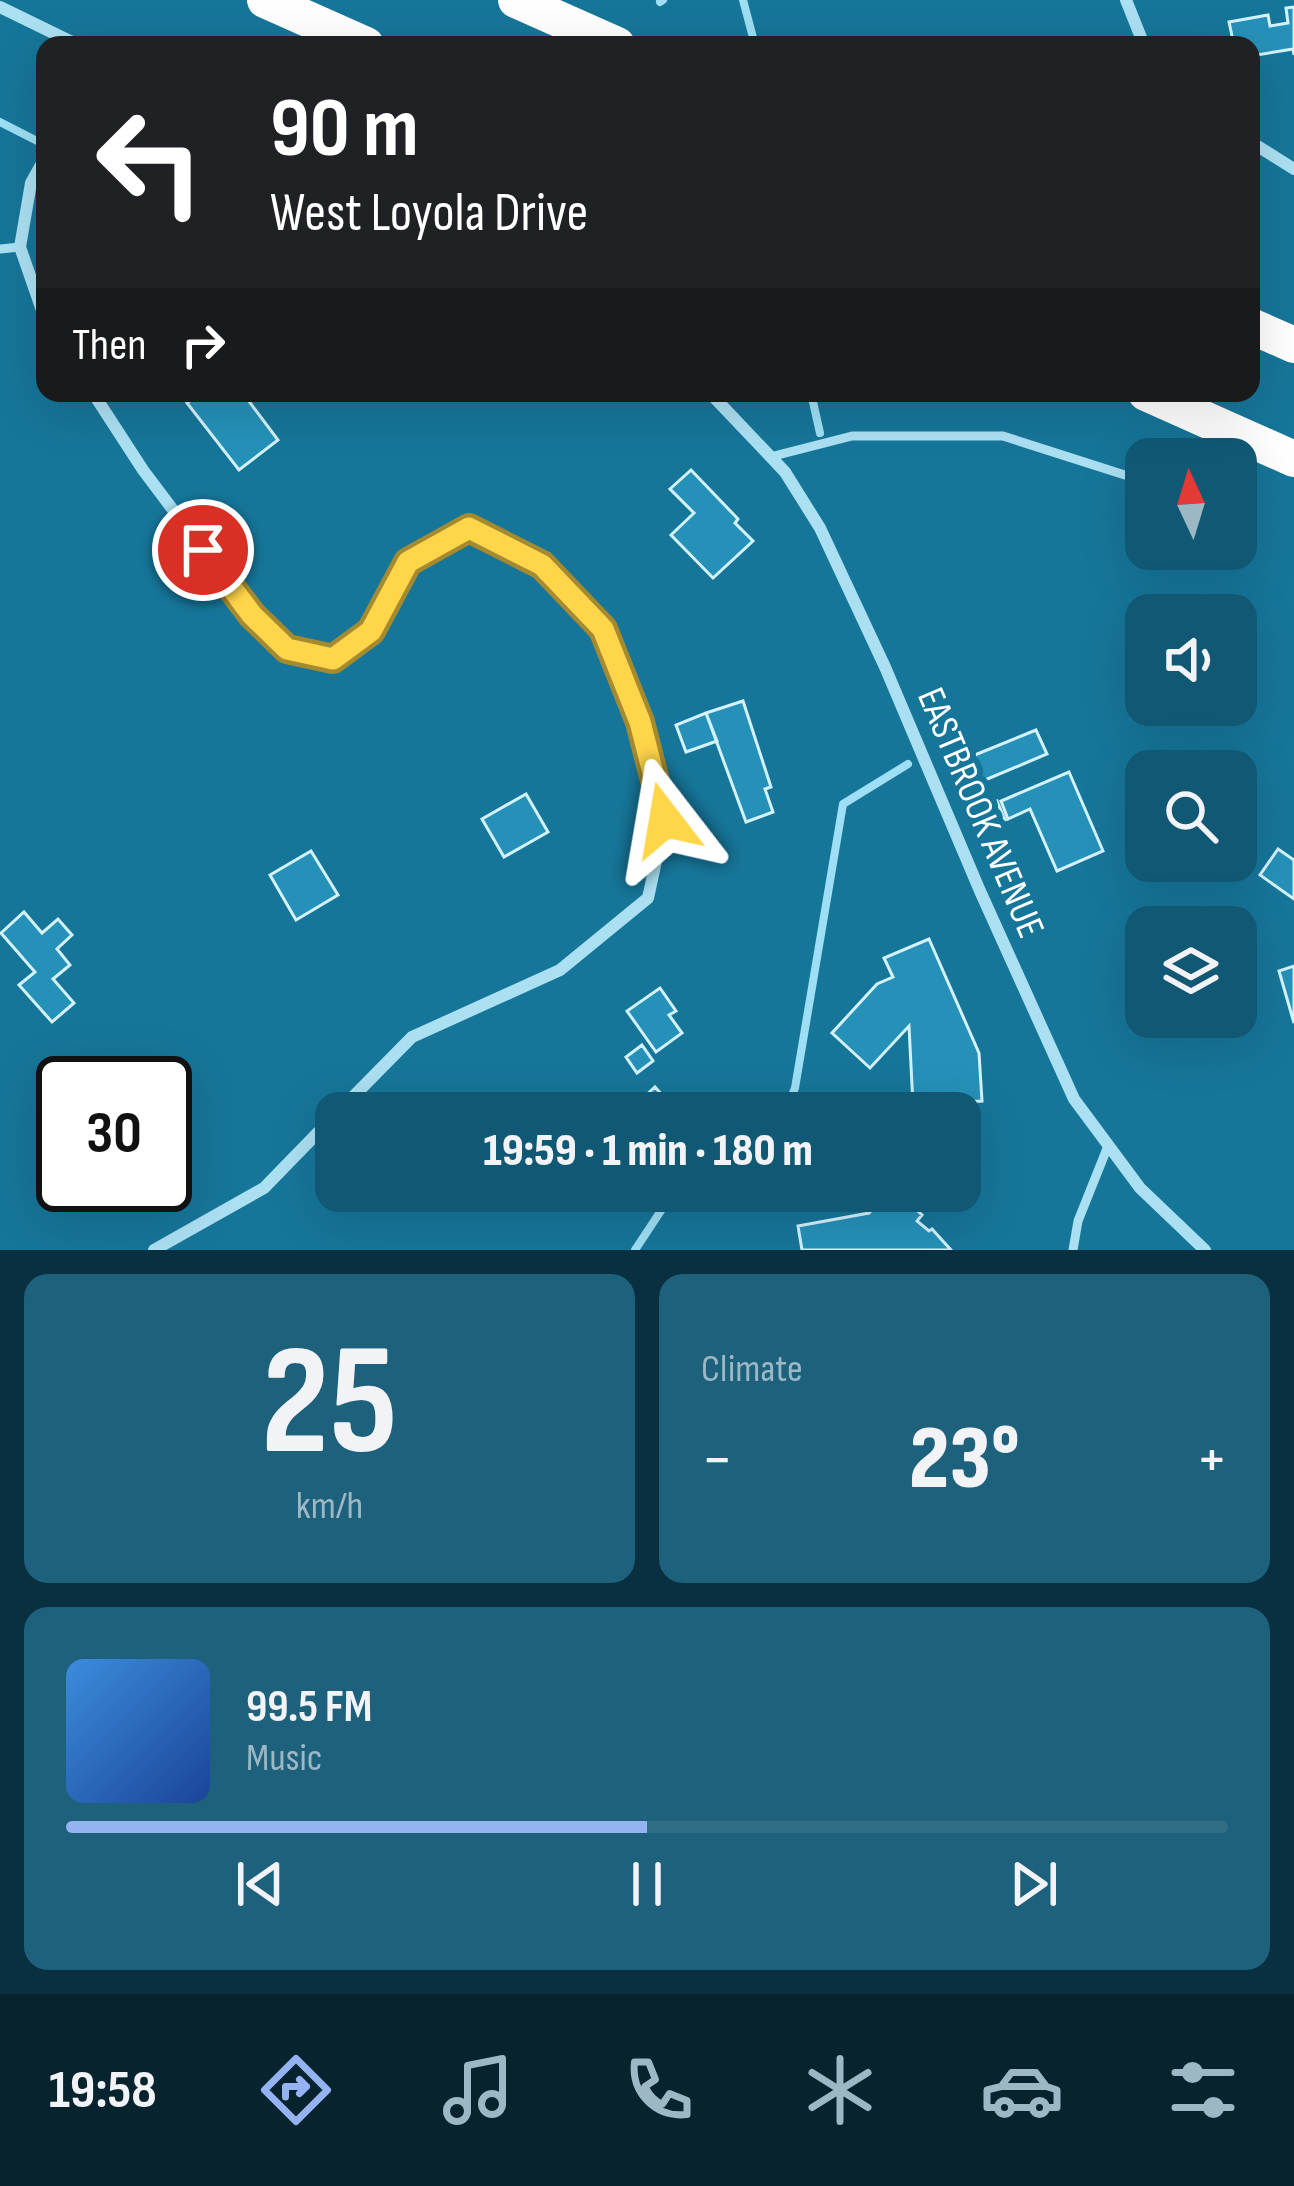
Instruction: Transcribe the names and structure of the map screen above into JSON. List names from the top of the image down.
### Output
{
  "streets": {
    "street": ["EASTBROOK AVENUE"]
  },
  "north": "top",
  "page": {
    "turn": ["90 m", "West Loyola Drive"],
    "then": "Then",
    "limit": "30",
    "trip": "19:59 · 1 min · 180 m",
    "tile": [
      ["25", "km/h"],
      "Climate"
    ],
    "heat": ["−", "23°", "+"],
    "song": ["99.5 FM", "Music"],
    "tabs": "19:58"
  }
}
